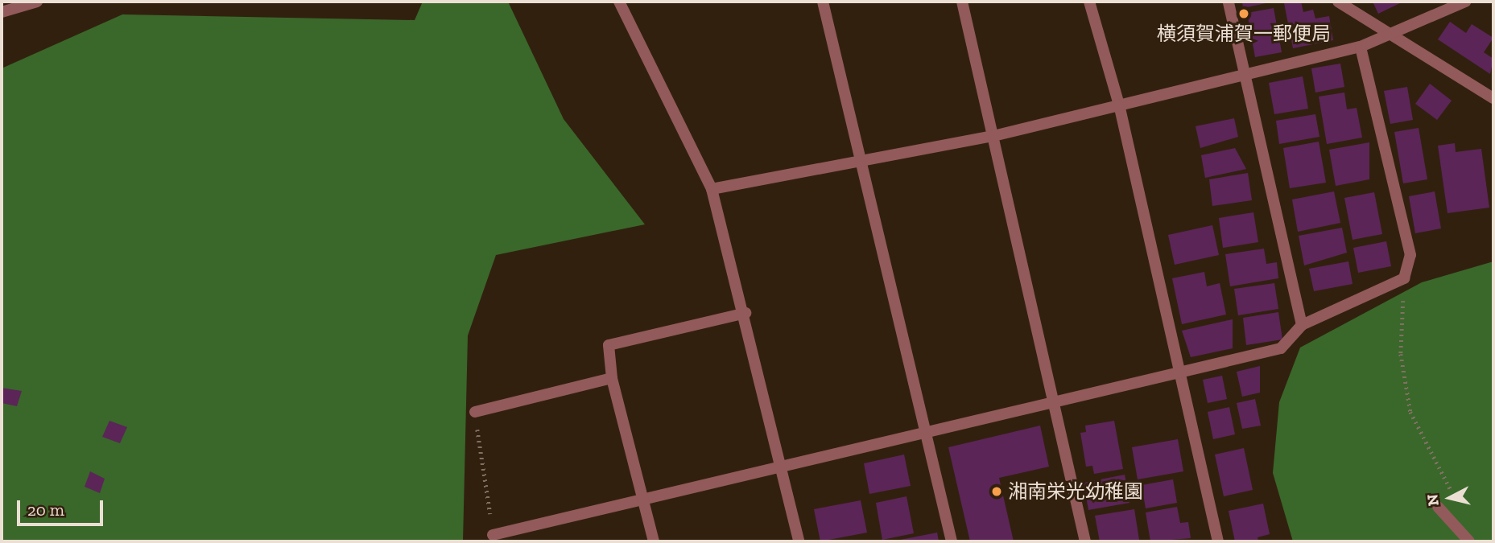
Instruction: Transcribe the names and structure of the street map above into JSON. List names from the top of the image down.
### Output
{
  "places": ["横須賀浦賀一郵便局", "湘南栄光幼稚園"],
  "scale_bar": "20 m",
  "north": "left"
}
